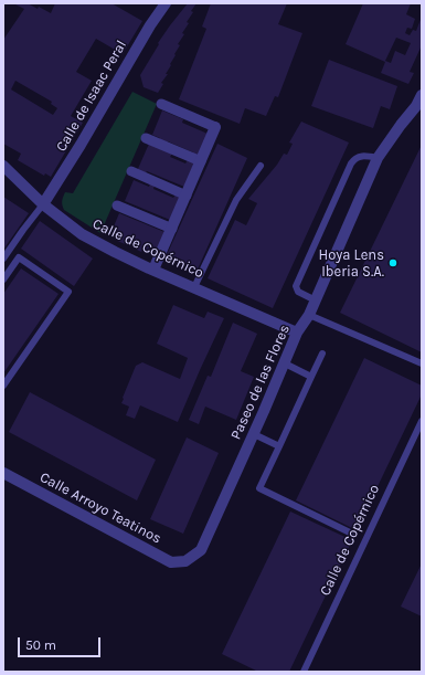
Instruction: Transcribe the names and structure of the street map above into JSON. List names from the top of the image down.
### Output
{
  "streets": {
    "street": [
      "Calle de Isaac Peral",
      "Calle de Copérnico",
      "Paseo de las Flores",
      "Calle Arroyo Teatinos"
    ]
  },
  "crossings": [
    ["Calle de Isaac Peral", "Calle de Copérnico"],
    ["Calle de Copérnico", "Paseo de las Flores"],
    ["Paseo de las Flores", "Calle Arroyo Teatinos"]
  ],
  "places": ["Hoya Lens Iberia S.A."],
  "scale_bar": "50 m"
}
